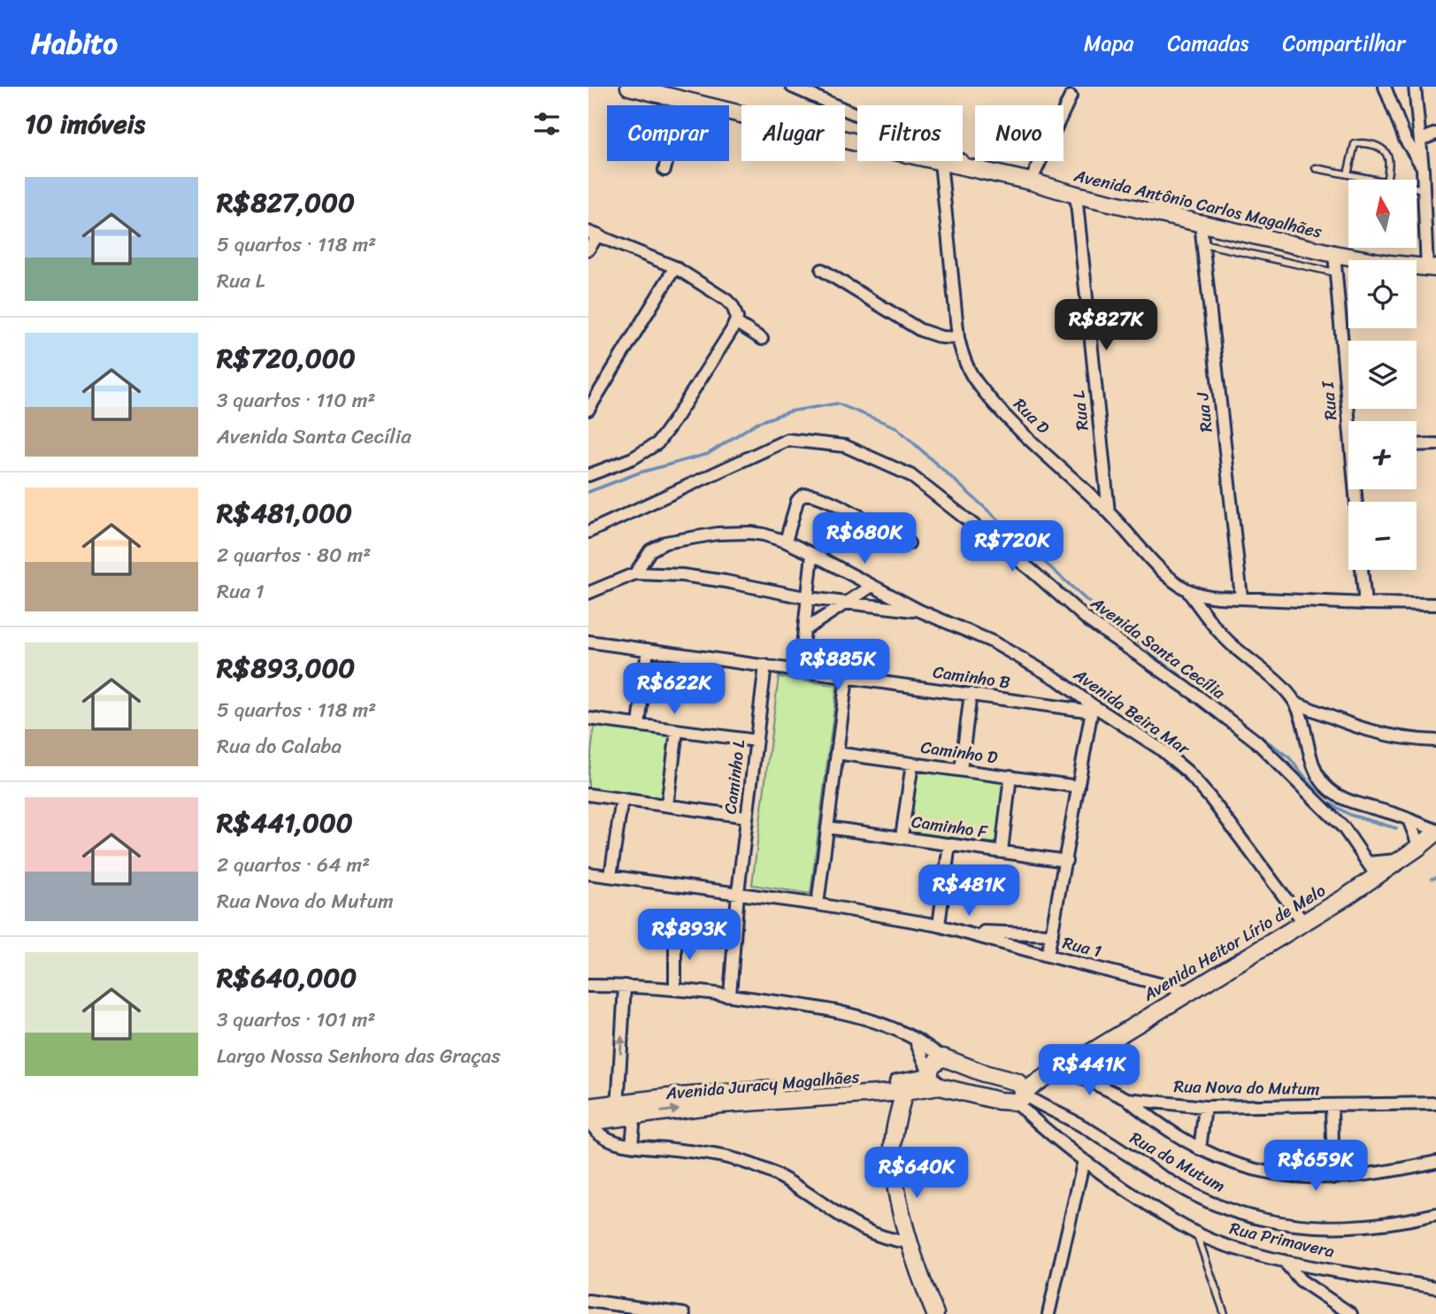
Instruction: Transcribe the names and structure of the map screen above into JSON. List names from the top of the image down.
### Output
{
  "streets": {
    "main road": ["Avenida Antônio Carlos Magalhães", "Avenida Heitor Lírio de Melo", "Avenida Juracy Magalhães"],
    "street": [
      "Rua I",
      "Rua L",
      "Rua J",
      "Rua D",
      "Avenida Santa Cecília",
      "Caminho B",
      "Avenida Beira Mar",
      "Caminho D",
      "Caminho L",
      "Caminho F",
      "Rua 1",
      "Rua Nova do Mutum",
      "Rua do Mutum",
      "Rua Primavera"
    ]
  },
  "crossings": [
    ["Avenida Antônio Carlos Magalhães", "Rua I"],
    ["Avenida Antônio Carlos Magalhães", "Rua L"],
    ["Avenida Antônio Carlos Magalhães", "Rua J"],
    ["Avenida Antônio Carlos Magalhães", "Rua D"],
    ["Rua L", "Rua D"],
    ["Rua J", "Rua D"],
    ["Avenida Santa Cecília", "Avenida Heitor Lírio de Melo"],
    ["Caminho B", "Avenida Beira Mar"],
    ["Caminho B", "Caminho L"],
    ["Avenida Beira Mar", "Avenida Heitor Lírio de Melo"],
    ["Caminho L", "Rua 1"],
    ["Avenida Heitor Lírio de Melo", "Rua 1"],
    ["Avenida Heitor Lírio de Melo", "Rua Nova do Mutum"],
    ["Avenida Heitor Lírio de Melo", "Rua do Mutum"],
    ["Avenida Heitor Lírio de Melo", "Rua Primavera"],
    ["Rua do Mutum", "Rua Primavera"]
  ],
  "north": "top",
  "page": {
    "header": "Habito",
    "nav": ["Mapa", "Camadas", "Compartilhar"],
    "heading": "10 imóveis",
    "chip": [
      "Comprar",
      "Alugar",
      "Filtros",
      "Novo"
    ],
    "list": [
      {
        "name": "R$827,000",
        "note": "5 quartos · 118 m² · Rua L"
      },
      {
        "name": "R$720,000",
        "note": "3 quartos · 110 m² · Avenida Santa Cecília"
      },
      {
        "name": "R$481,000",
        "note": "2 quartos · 80 m² · Rua 1"
      },
      {
        "name": "R$893,000",
        "note": "5 quartos · 118 m² · Rua do Calaba"
      },
      {
        "name": "R$441,000",
        "note": "2 quartos · 64 m² · Rua Nova do Mutum"
      },
      {
        "name": "R$640,000",
        "note": "3 quartos · 101 m² · Largo Nossa Senhora das Graças"
      }
    ],
    "map_buttons": ["+", "−"],
    "price": [
      "R$827K",
      "R$680K",
      "R$720K",
      "R$885K",
      "R$622K",
      "R$481K",
      "R$893K",
      "R$441K",
      "R$659K",
      "R$640K"
    ]
  }
}
